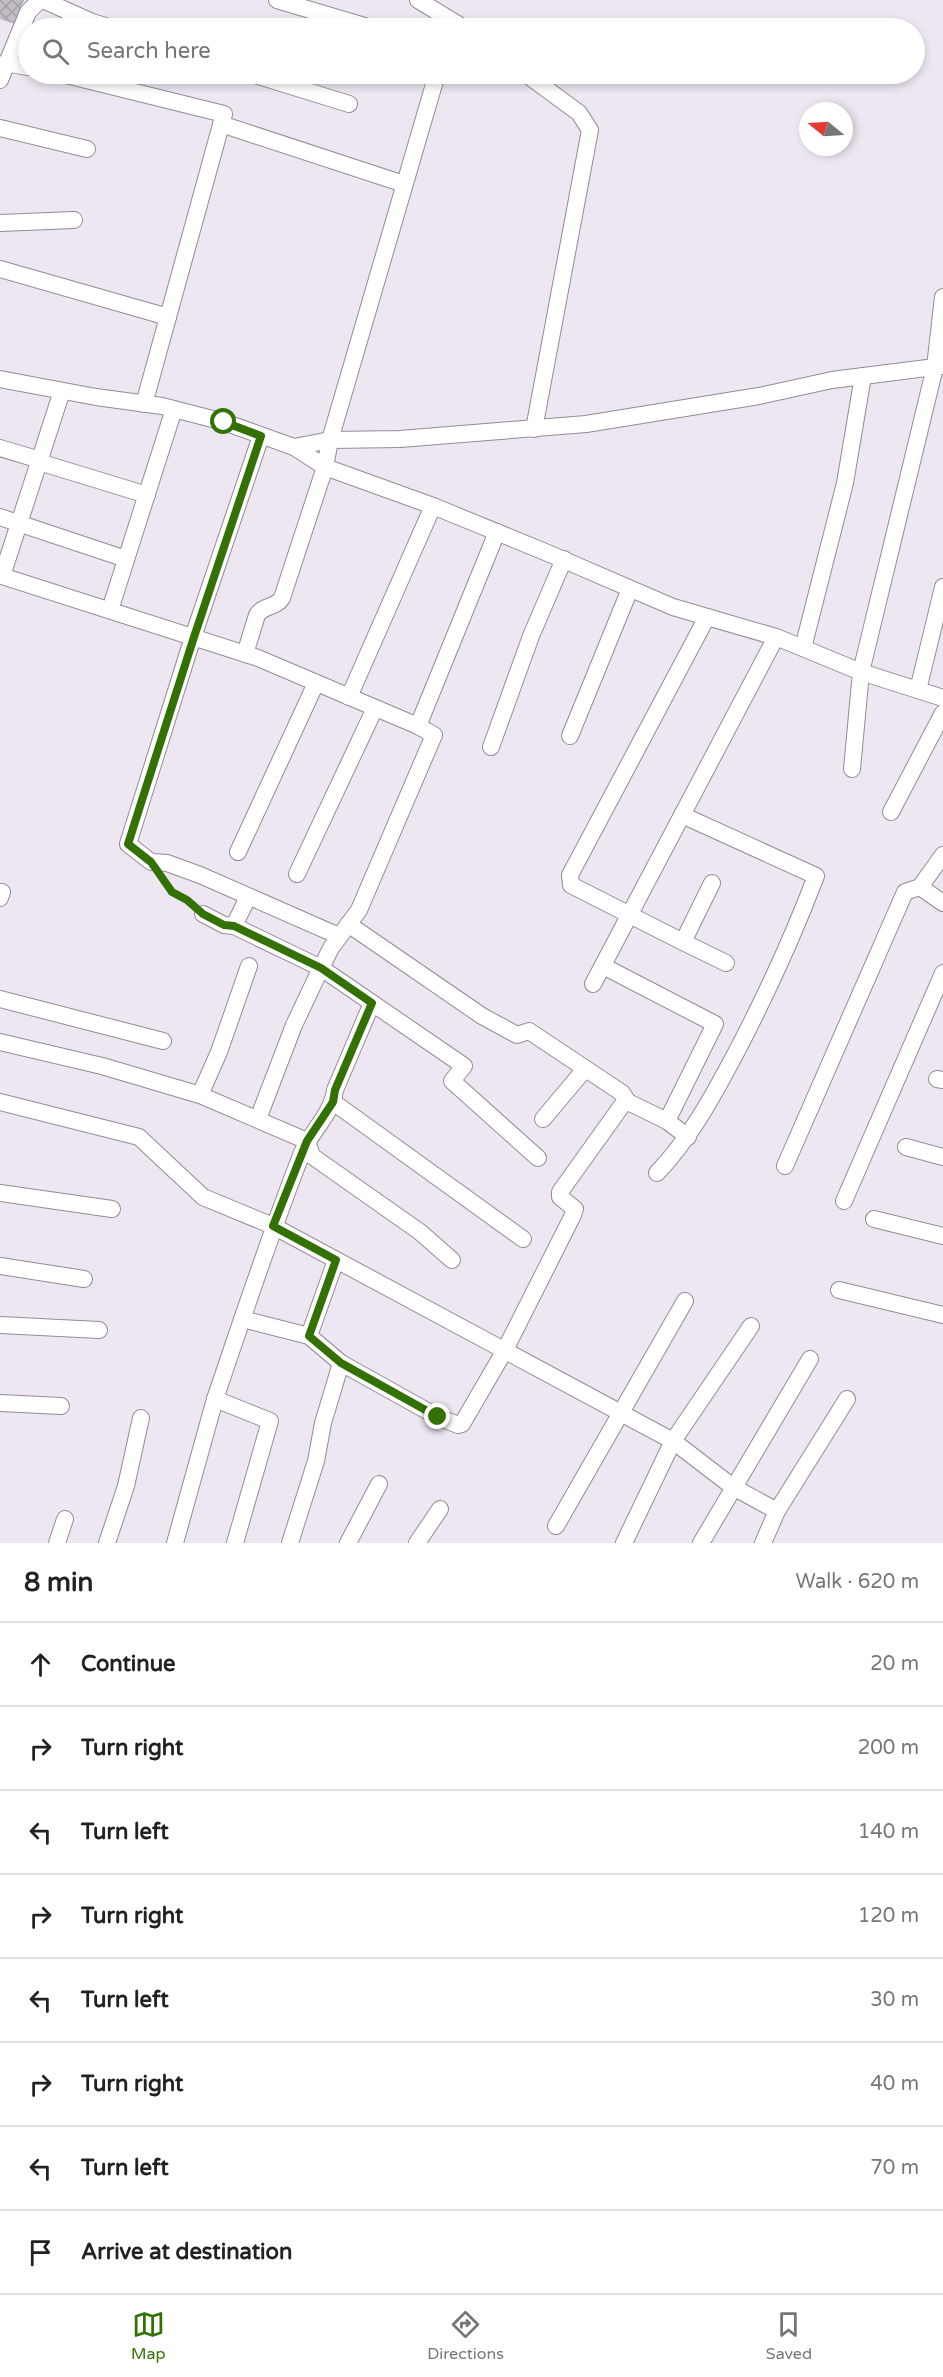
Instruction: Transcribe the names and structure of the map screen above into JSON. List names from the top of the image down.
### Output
{
  "north": "left",
  "page": {
    "search": "Search here",
    "heading": ["8 min", "Walk · 620 m"],
    "list": [
      ["Continue", "20 m"],
      ["Turn right", "200 m"],
      ["Turn left", "140 m"],
      ["Turn right", "120 m"],
      ["Turn left", "30 m"],
      ["Turn right", "40 m"],
      ["Turn left", "70 m"],
      "Arrive at destination"
    ],
    "nav": ["Map", "Directions", "Saved"]
  }
}
